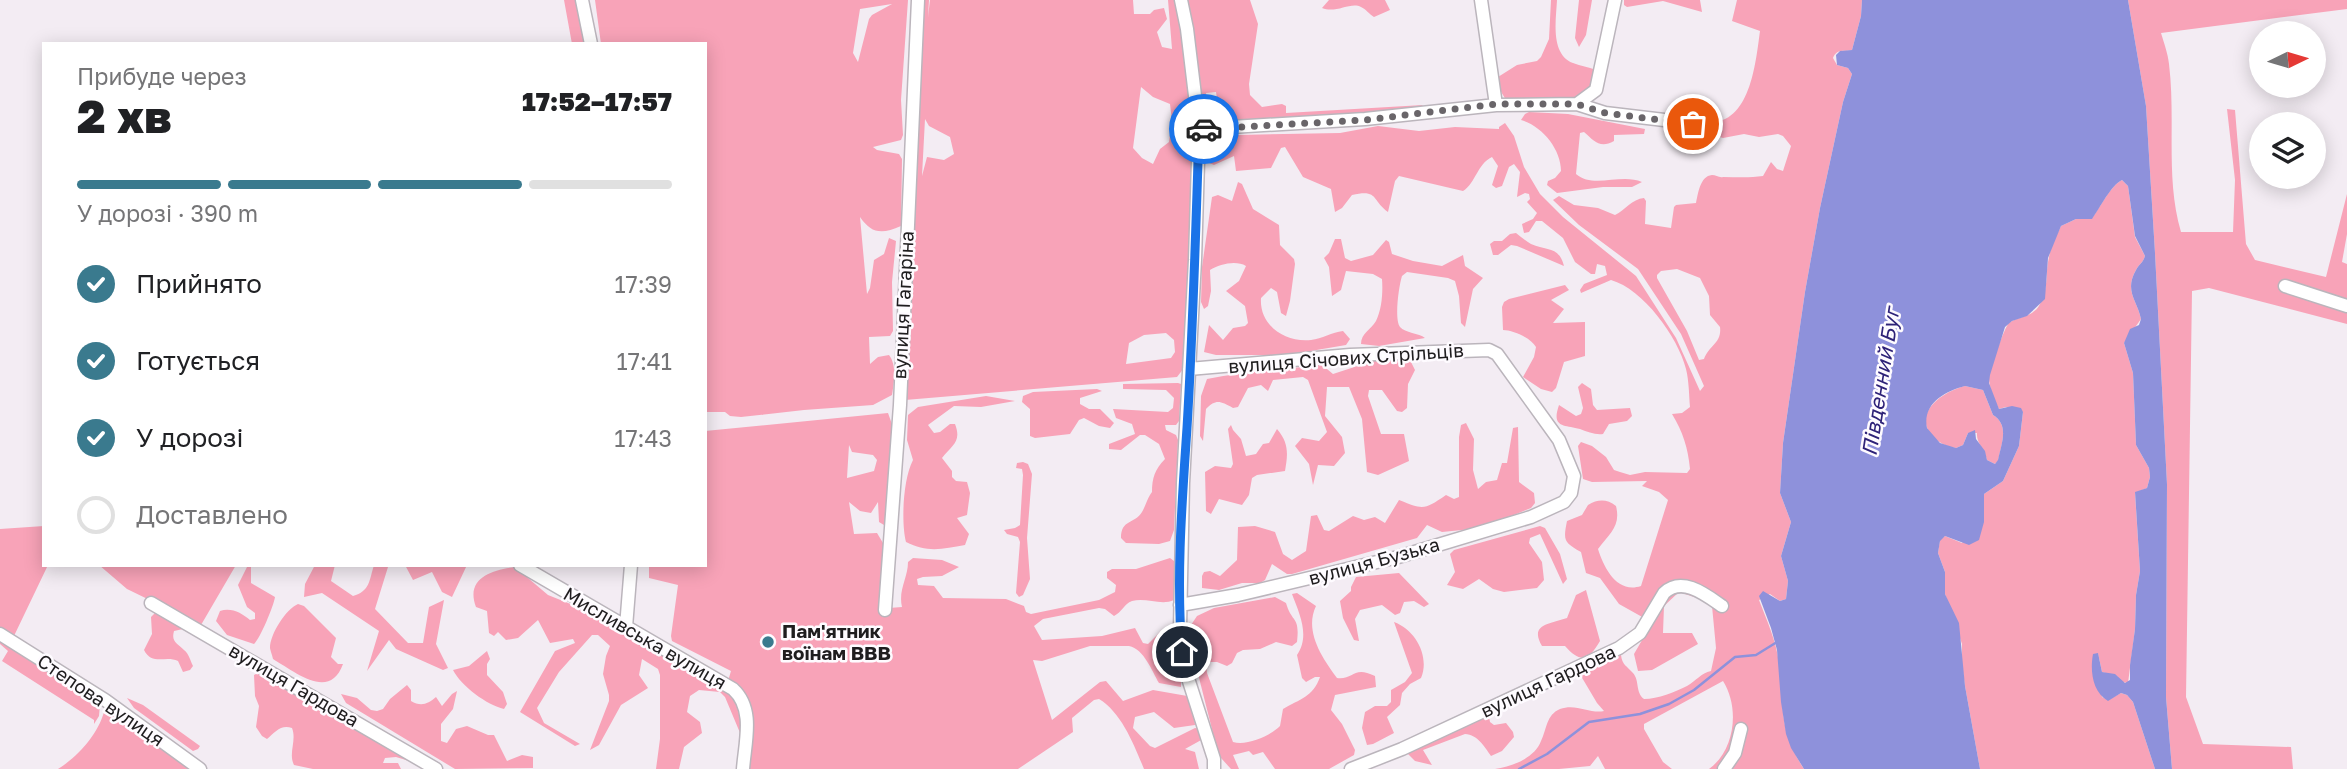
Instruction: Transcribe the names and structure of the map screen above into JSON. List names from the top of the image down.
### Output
{
  "streets": {
    "street": [
      "вулиця Гагаріна",
      "вулиця Січових Стрільців",
      "вулиця Бузька",
      "Мисливська вулиця",
      "вулиця Гардова",
      "Степова вулиця"
    ]
  },
  "crossings": [
    ["вулиця Січових Стрільців", "вулиця Бузька"]
  ],
  "water": ["Південний Буг"],
  "places": ["Пам'ятник воїнам ВВВ"],
  "north": "right",
  "page": {
    "heading": ["2 хв", "Прибуде через", "17:52–17:57"],
    "bar": "У дорозі · 390 m",
    "list": [
      ["Прийнято", "17:39"],
      ["Готується", "17:41"],
      ["У дорозі", "17:43"],
      "Доставлено"
    ]
  }
}
